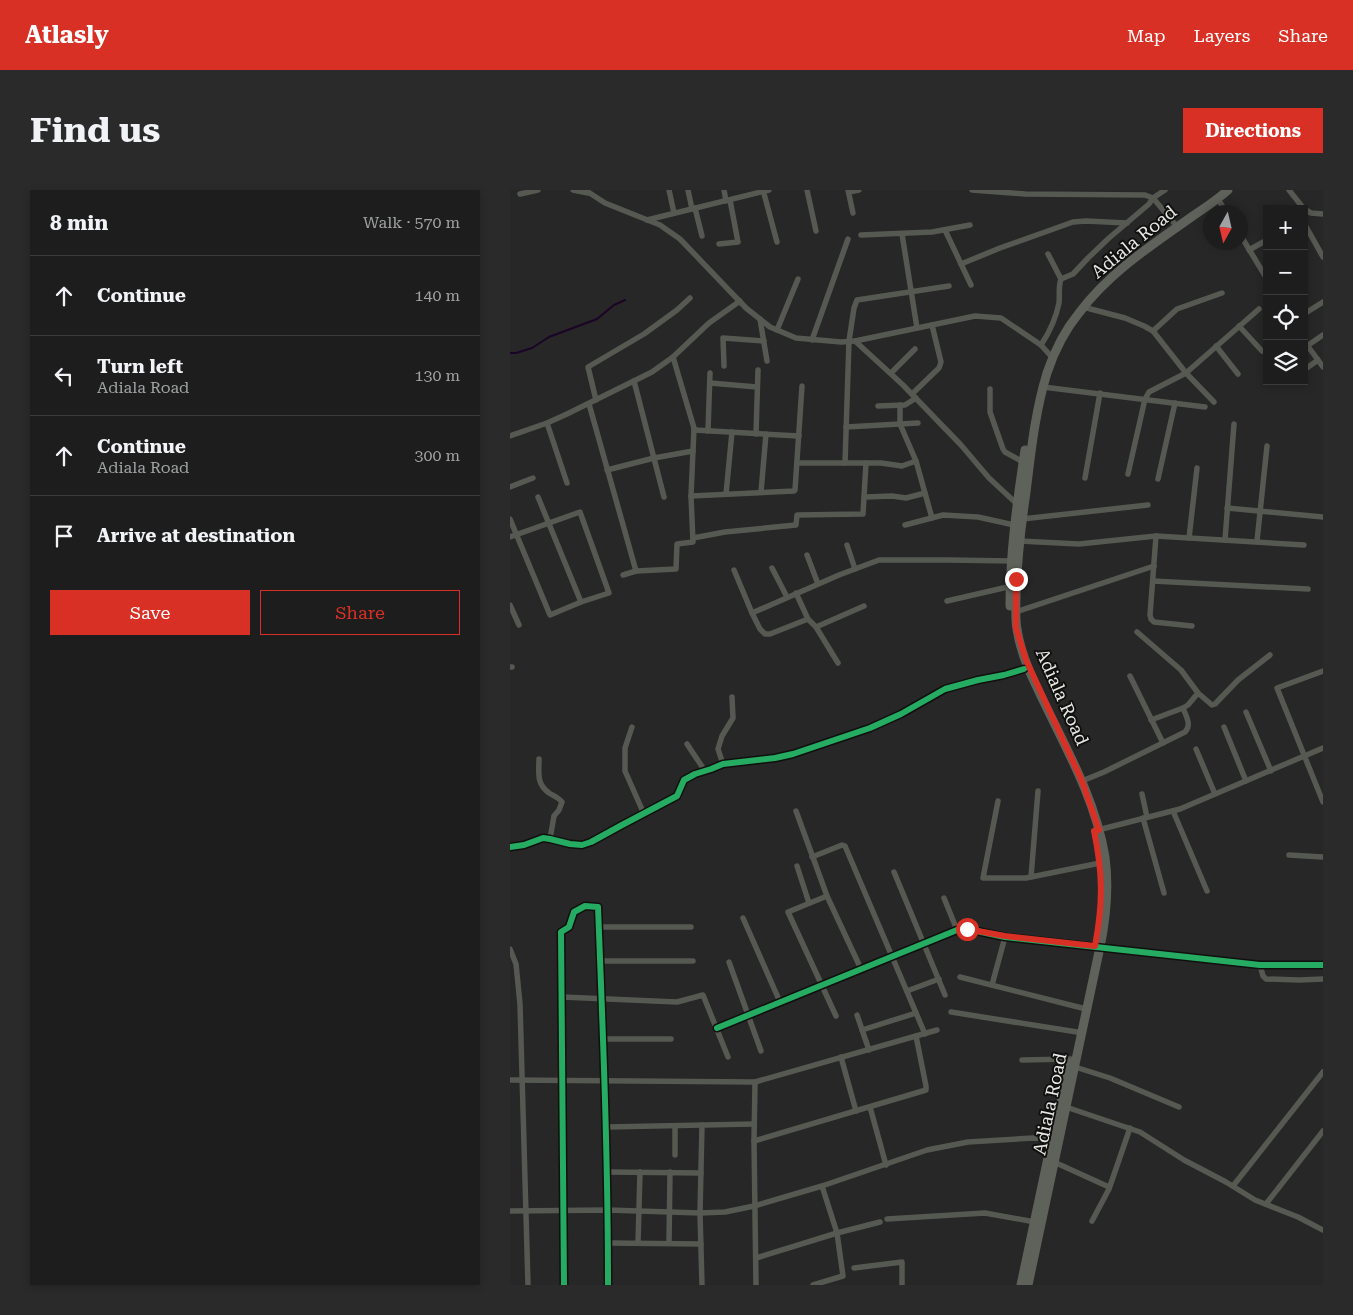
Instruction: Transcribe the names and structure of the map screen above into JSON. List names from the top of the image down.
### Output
{
  "streets": {
    "main road": ["Adiala Road"]
  },
  "north": "bottom",
  "page": {
    "header": "Atlasly",
    "nav": ["Map", "Layers", "Share"],
    "buttons": [
      "Directions",
      ["Save", "Share"]
    ],
    "title": "Find us",
    "heading": ["8 min", "Walk · 570 m"],
    "map_buttons": ["+", "−"],
    "list": [
      ["Continue", "140 m"],
      ["Turn left", "Adiala Road", "130 m"],
      ["Continue", "Adiala Road", "300 m"],
      "Arrive at destination"
    ]
  }
}
